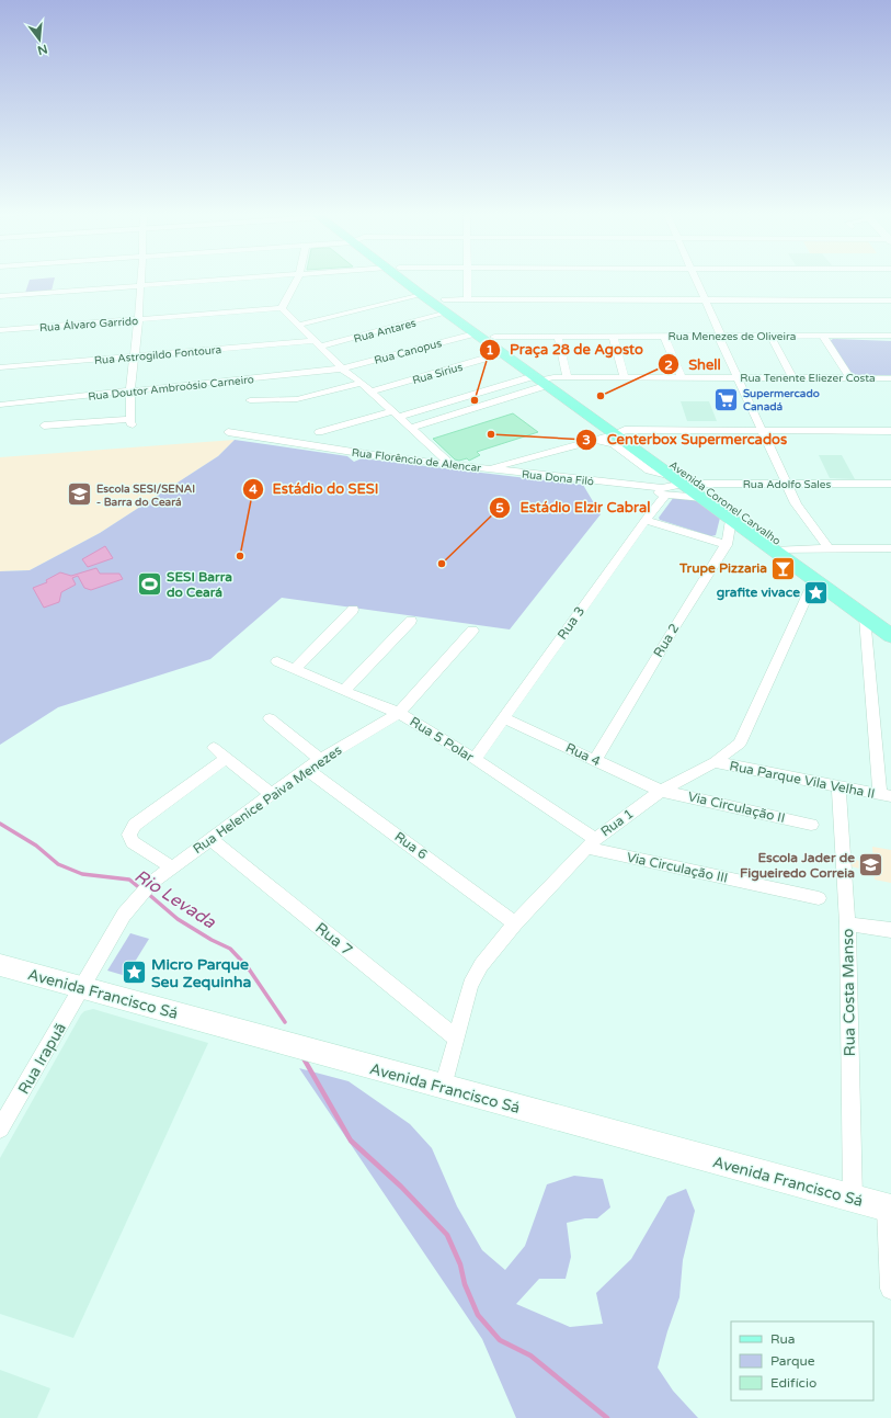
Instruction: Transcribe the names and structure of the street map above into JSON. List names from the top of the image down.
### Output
{
  "streets": {
    "main road": ["Avenida Coronel Carvalho", "Avenida Francisco Sá"],
    "street": [
      "Rua Álvaro Garrido",
      "Rua Antares",
      "Rua Menezes de Oliveira",
      "Rua Canopus",
      "Rua Astrogildo Fontoura",
      "Rua Sirius",
      "Rua Tenente Eliezer Costa",
      "Rua Doutor Ambroósio Carneiro",
      "Rua Florêncio de Alencar",
      "Rua Dona Filó",
      "Rua Adolfo Sales",
      "Rua 3",
      "Rua 2",
      "Rua 5 Polar",
      "Rua 4",
      "Rua Parque Vila Velha II",
      "Rua Helenice Paiva Menezes",
      "Via Circulação II",
      "Rua 1",
      "Rua 6",
      "Via Circulação III",
      "Rua 7",
      "Rua Costa Manso",
      "Rua Irapuã"
    ]
  },
  "crossings": [
    ["Rua Antares", "Rua Astrogildo Fontoura"],
    ["Rua Antares", "Avenida Coronel Carvalho"],
    ["Rua Menezes de Oliveira", "Avenida Coronel Carvalho"],
    ["Rua Canopus", "Rua Doutor Ambroósio Carneiro"],
    ["Rua Canopus", "Avenida Coronel Carvalho"],
    ["Rua Sirius", "Avenida Coronel Carvalho"],
    ["Rua Tenente Eliezer Costa", "Avenida Coronel Carvalho"],
    ["Rua Florêncio de Alencar", "Rua Dona Filó"],
    ["Rua Florêncio de Alencar", "Avenida Coronel Carvalho"],
    ["Rua Dona Filó", "Rua Adolfo Sales"],
    ["Rua Dona Filó", "Avenida Coronel Carvalho"],
    ["Rua Dona Filó", "Rua 3"],
    ["Rua Adolfo Sales", "Avenida Coronel Carvalho"],
    ["Avenida Coronel Carvalho", "Rua 2"],
    ["Avenida Coronel Carvalho", "Rua 1"],
    ["Rua 3", "Rua 5 Polar"],
    ["Rua 3", "Rua 4"],
    ["Rua 2", "Rua 4"],
    ["Rua 5 Polar", "Rua Helenice Paiva Menezes"],
    ["Rua 5 Polar", "Rua 1"],
    ["Rua 5 Polar", "Via Circulação III"],
    ["Rua 4", "Via Circulação II"],
    ["Rua 4", "Rua 1"],
    ["Rua Parque Vila Velha II", "Rua 1"],
    ["Rua Parque Vila Velha II", "Rua Costa Manso"],
    ["Rua Helenice Paiva Menezes", "Rua 6"],
    ["Rua Helenice Paiva Menezes", "Rua 7"],
    ["Rua Helenice Paiva Menezes", "Avenida Francisco Sá"],
    ["Rua Helenice Paiva Menezes", "Rua Irapuã"],
    ["Via Circulação II", "Rua 1"],
    ["Rua 1", "Rua 6"],
    ["Rua 1", "Via Circulação III"],
    ["Rua 1", "Rua 7"],
    ["Rua 1", "Avenida Francisco Sá"],
    ["Rua Costa Manso", "Avenida Francisco Sá"],
    ["Avenida Francisco Sá", "Rua Irapuã"]
  ],
  "water": ["Rio Levada"],
  "places": {
    "other": [
      "Shell",
      "Praça 28 de Agosto",
      "Centerbox Supermercados",
      "Estádio do SESI",
      "Estádio Elzir Cabral"
    ],
    "supermarket": ["Supermercado Canadá"],
    "school or university": ["Escola SESI/SENAI - Barra do Ceará", "Escola Jader de Figueiredo Correia"],
    "bar": ["Trupe Pizzaria"],
    "sports": ["SESI Barra do Ceará"],
    "place": ["grafite vivace", "Micro Parque Seu Zequinha"]
  },
  "legend": ["Rua", "Parque", "Edifício"],
  "north": "bottom"
}
